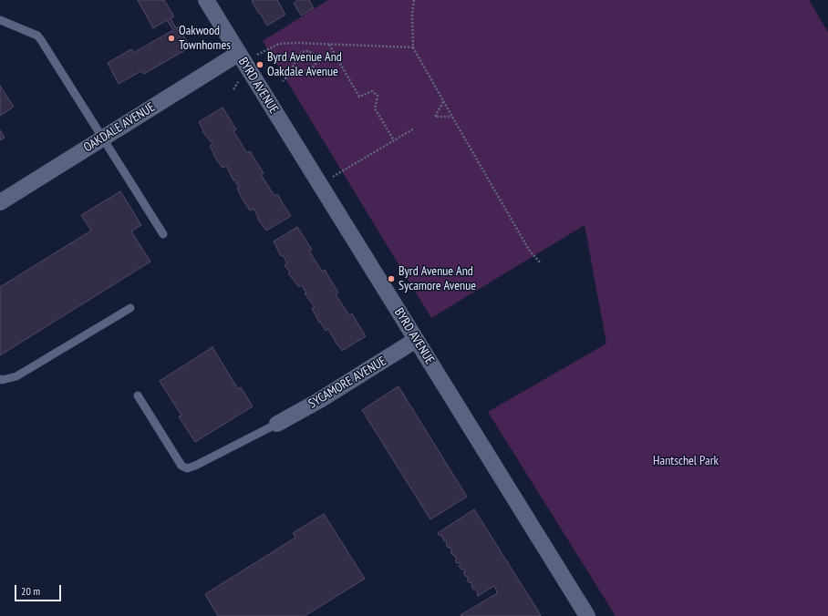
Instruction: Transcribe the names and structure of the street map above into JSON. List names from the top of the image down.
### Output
{
  "streets": {
    "street": ["BYRD AVENUE", "OAKDALE AVENUE", "SYCAMORE AVENUE"]
  },
  "crossings": [
    ["BYRD AVENUE", "OAKDALE AVENUE"],
    ["BYRD AVENUE", "SYCAMORE AVENUE"]
  ],
  "parks": ["Hantschel Park"],
  "places": ["Oakwood Townhomes", "Byrd Avenue And Oakdale Avenue", "Byrd Avenue And Sycamore Avenue"],
  "scale_bar": "20 m"
}
